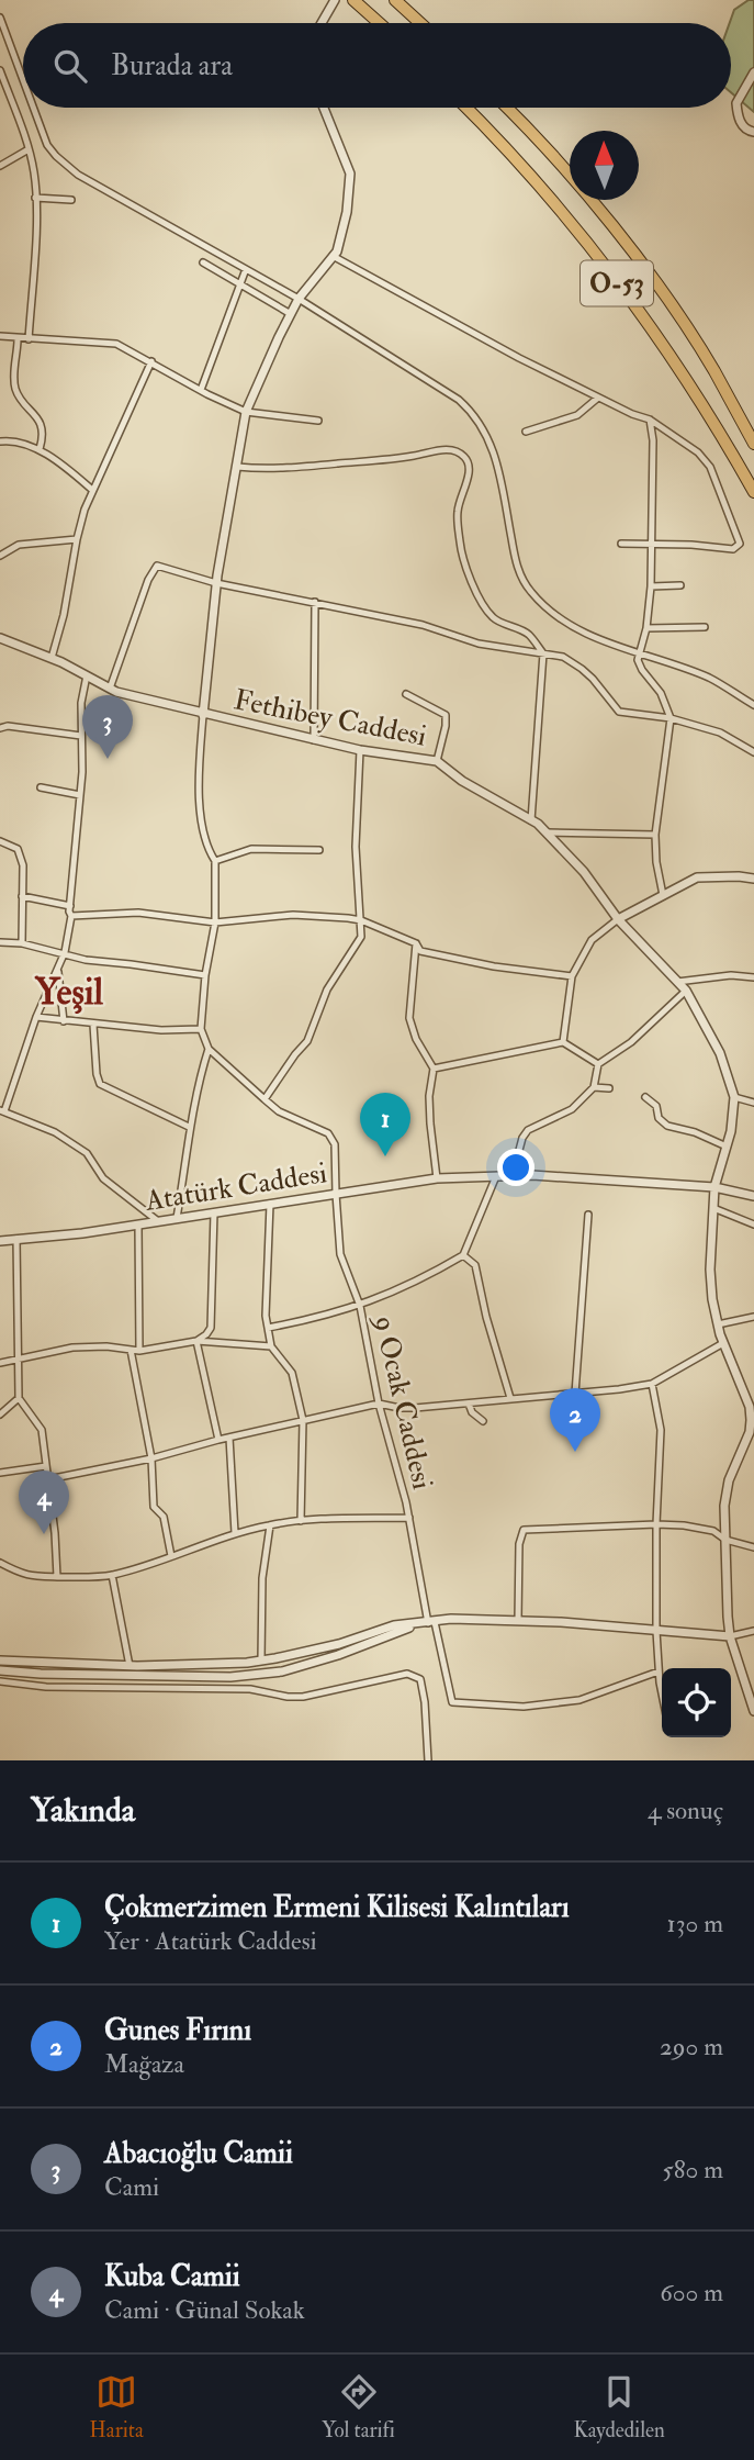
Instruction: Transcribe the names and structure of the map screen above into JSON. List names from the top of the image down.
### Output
{
  "streets": {
    "highway": ["O-53"],
    "street": ["Fethibey Caddesi", "Atatürk Caddesi", "9 Ocak Caddesi"]
  },
  "crossings": [
    ["Fethibey Caddesi", "Atatürk Caddesi"],
    ["Atatürk Caddesi", "9 Ocak Caddesi"]
  ],
  "districts": ["Yeşil"],
  "north": "top",
  "page": {
    "search": "Burada ara",
    "pins": [
      "3",
      "1",
      "2",
      "4"
    ],
    "heading": ["Yakında", "4 sonuç"],
    "list": [
      {
        "mark": "1",
        "name": "Çokmerzimen Ermeni Kilisesi Kalıntıları",
        "note": "Yer · Atatürk Caddesi",
        "value": "130 m"
      },
      {
        "mark": "2",
        "name": "Gunes Fırını",
        "note": "Mağaza",
        "value": "290 m"
      },
      {
        "mark": "3",
        "name": "Abacıoğlu Camii",
        "note": "Cami",
        "value": "580 m"
      },
      {
        "mark": "4",
        "name": "Kuba Camii",
        "note": "Cami · Günal Sokak",
        "value": "600 m"
      }
    ],
    "nav": ["Harita", "Yol tarifi", "Kaydedilen"]
  }
}
